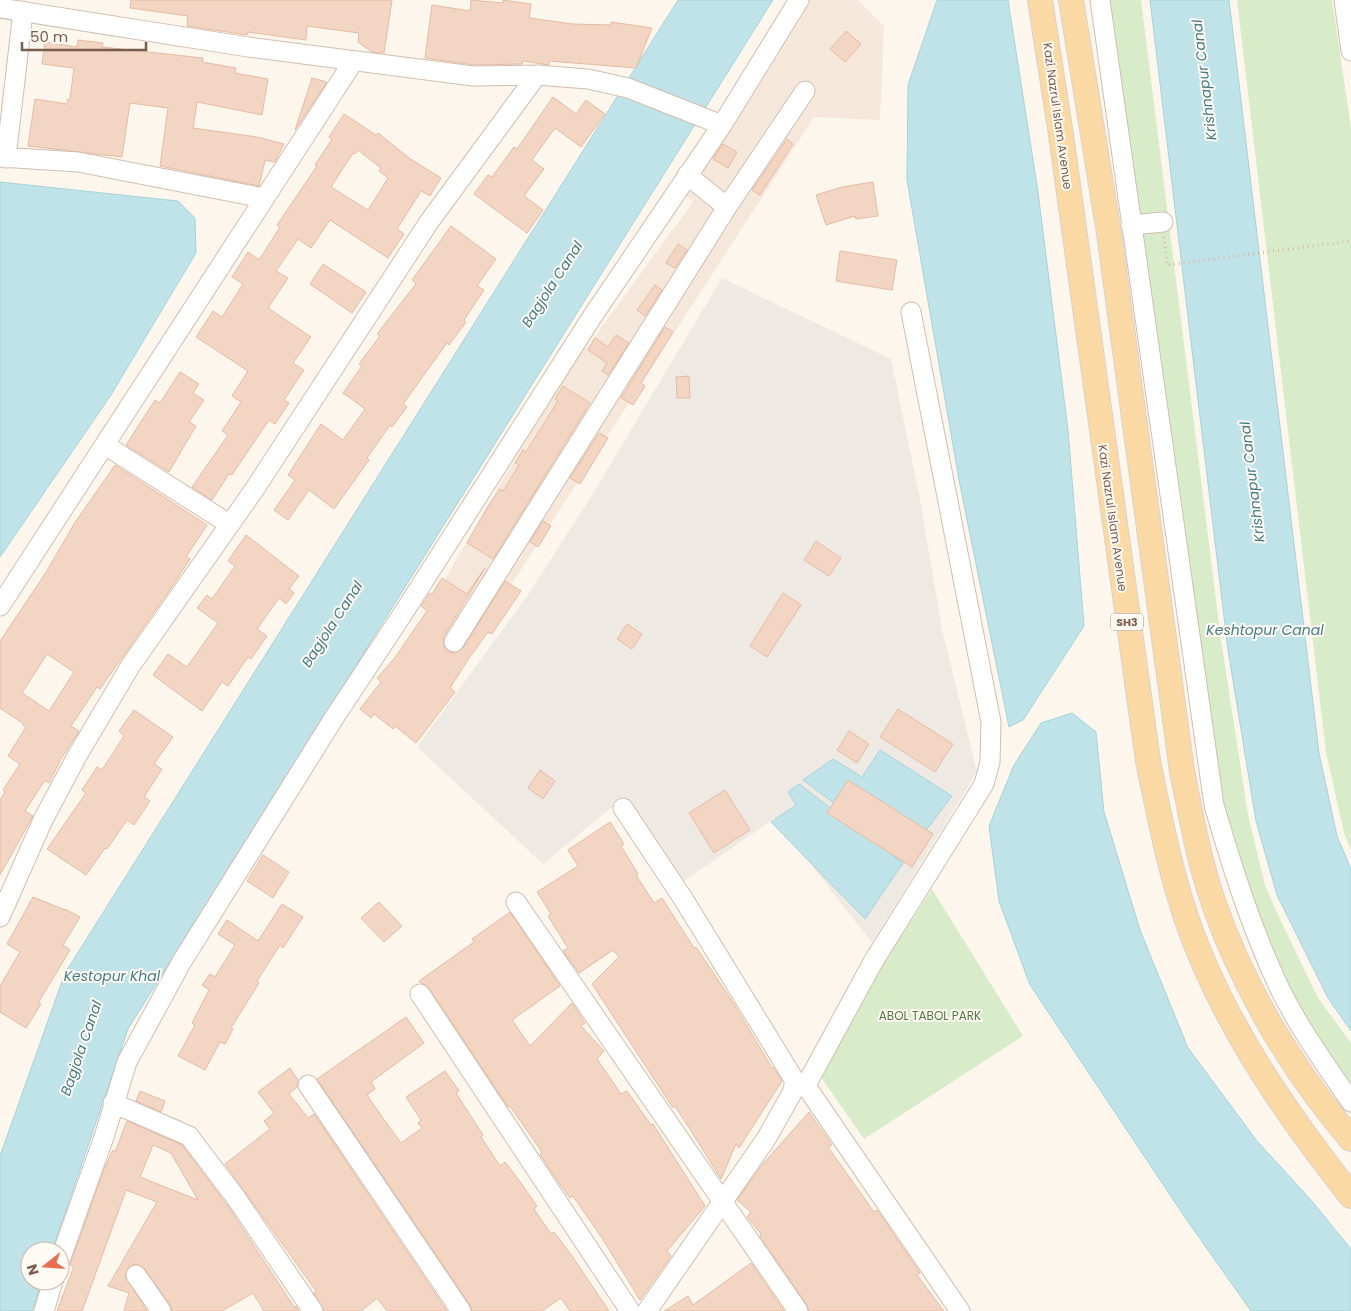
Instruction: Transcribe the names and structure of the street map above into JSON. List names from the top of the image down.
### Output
{
  "streets": {
    "main road": ["Kazi Nazrul Islam Avenue", "SH3"]
  },
  "water": [
    "Krishnapur Canal",
    "Bagjola Canal",
    "Keshtopur Canal",
    "Kestopur Khal"
  ],
  "parks": ["ABOL TABOL PARK"],
  "scale_bar": "50 m",
  "north": "left"
}
